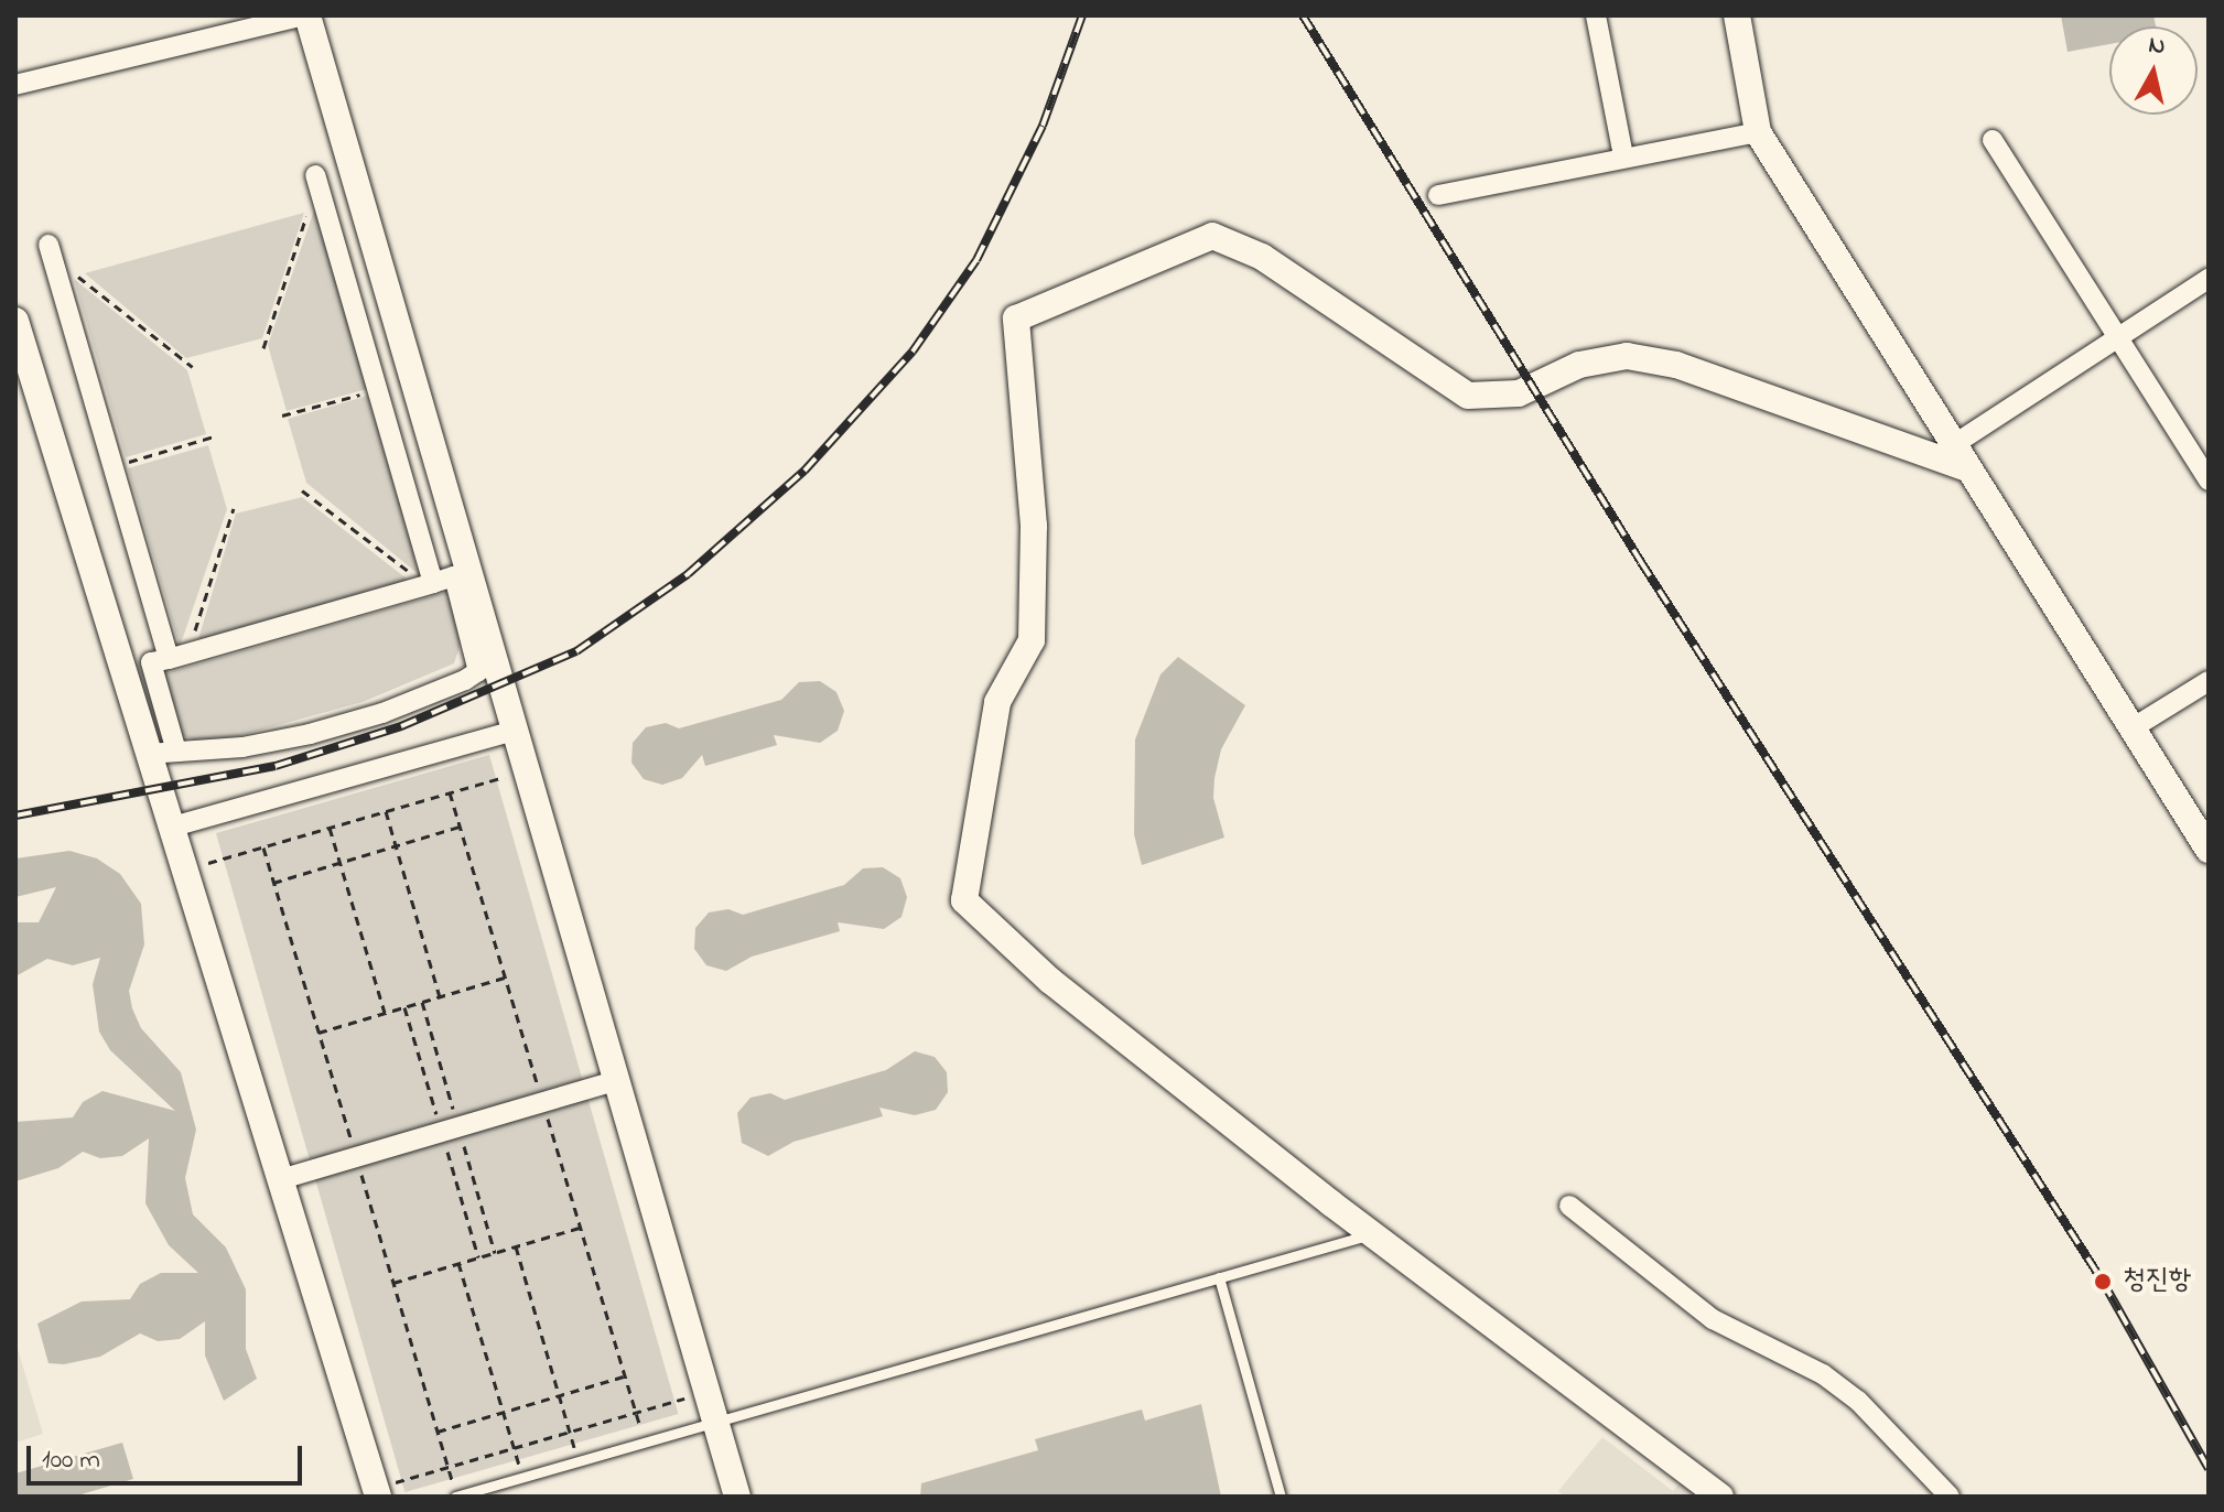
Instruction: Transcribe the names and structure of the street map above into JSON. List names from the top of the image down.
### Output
{
  "places": ["청진항"],
  "scale_bar": "100 m",
  "north": "top"
}
